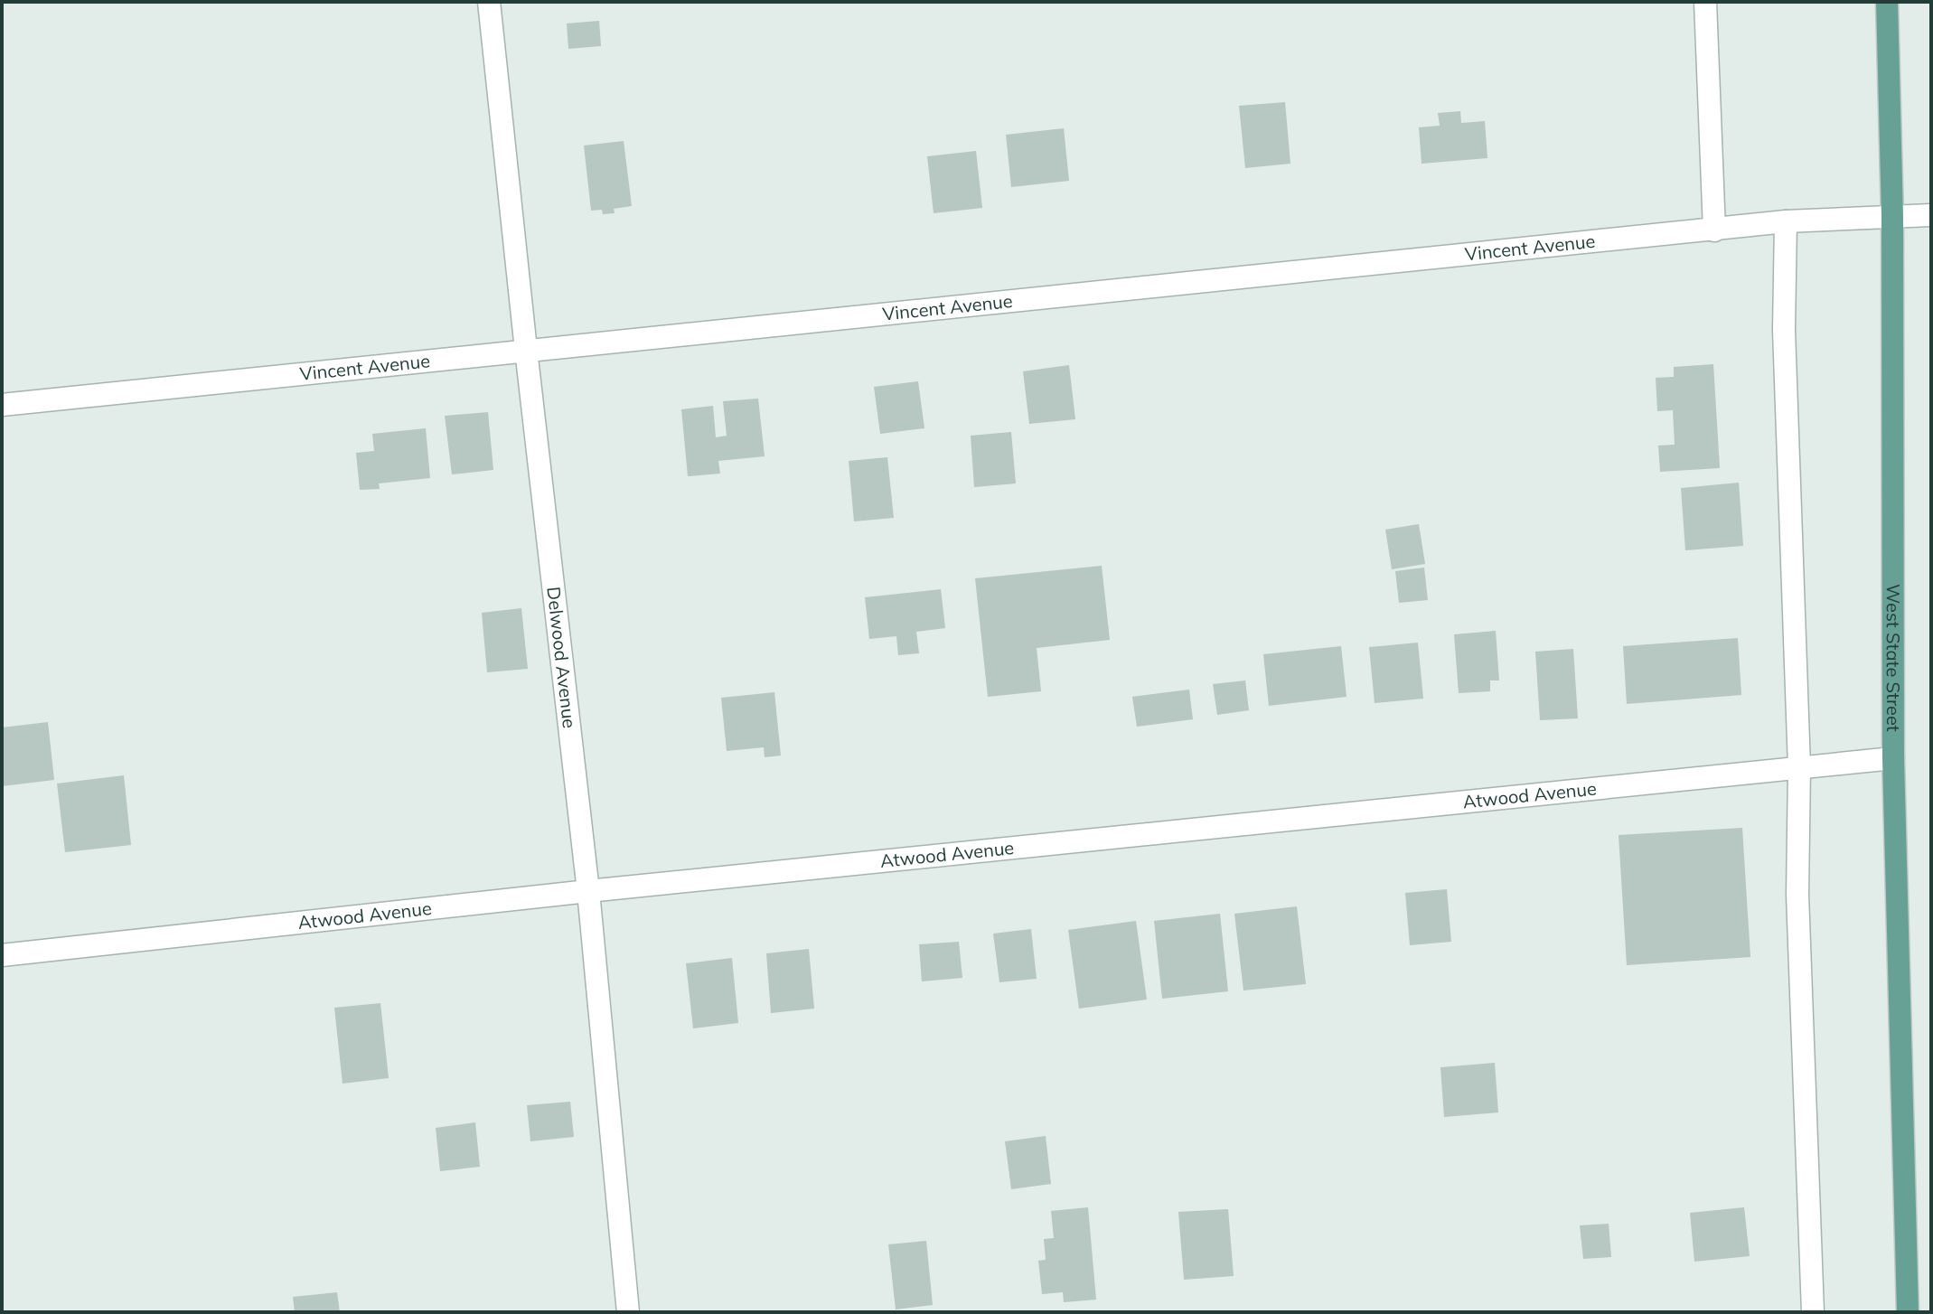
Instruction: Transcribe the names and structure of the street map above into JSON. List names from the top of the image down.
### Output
{
  "streets": {
    "main road": ["West State Street"],
    "street": ["Vincent Avenue", "Delwood Avenue", "Atwood Avenue"]
  },
  "crossings": [
    ["Vincent Avenue", "Delwood Avenue"],
    ["Vincent Avenue", "West State Street"],
    ["Delwood Avenue", "Atwood Avenue"],
    ["West State Street", "Atwood Avenue"]
  ]
}
